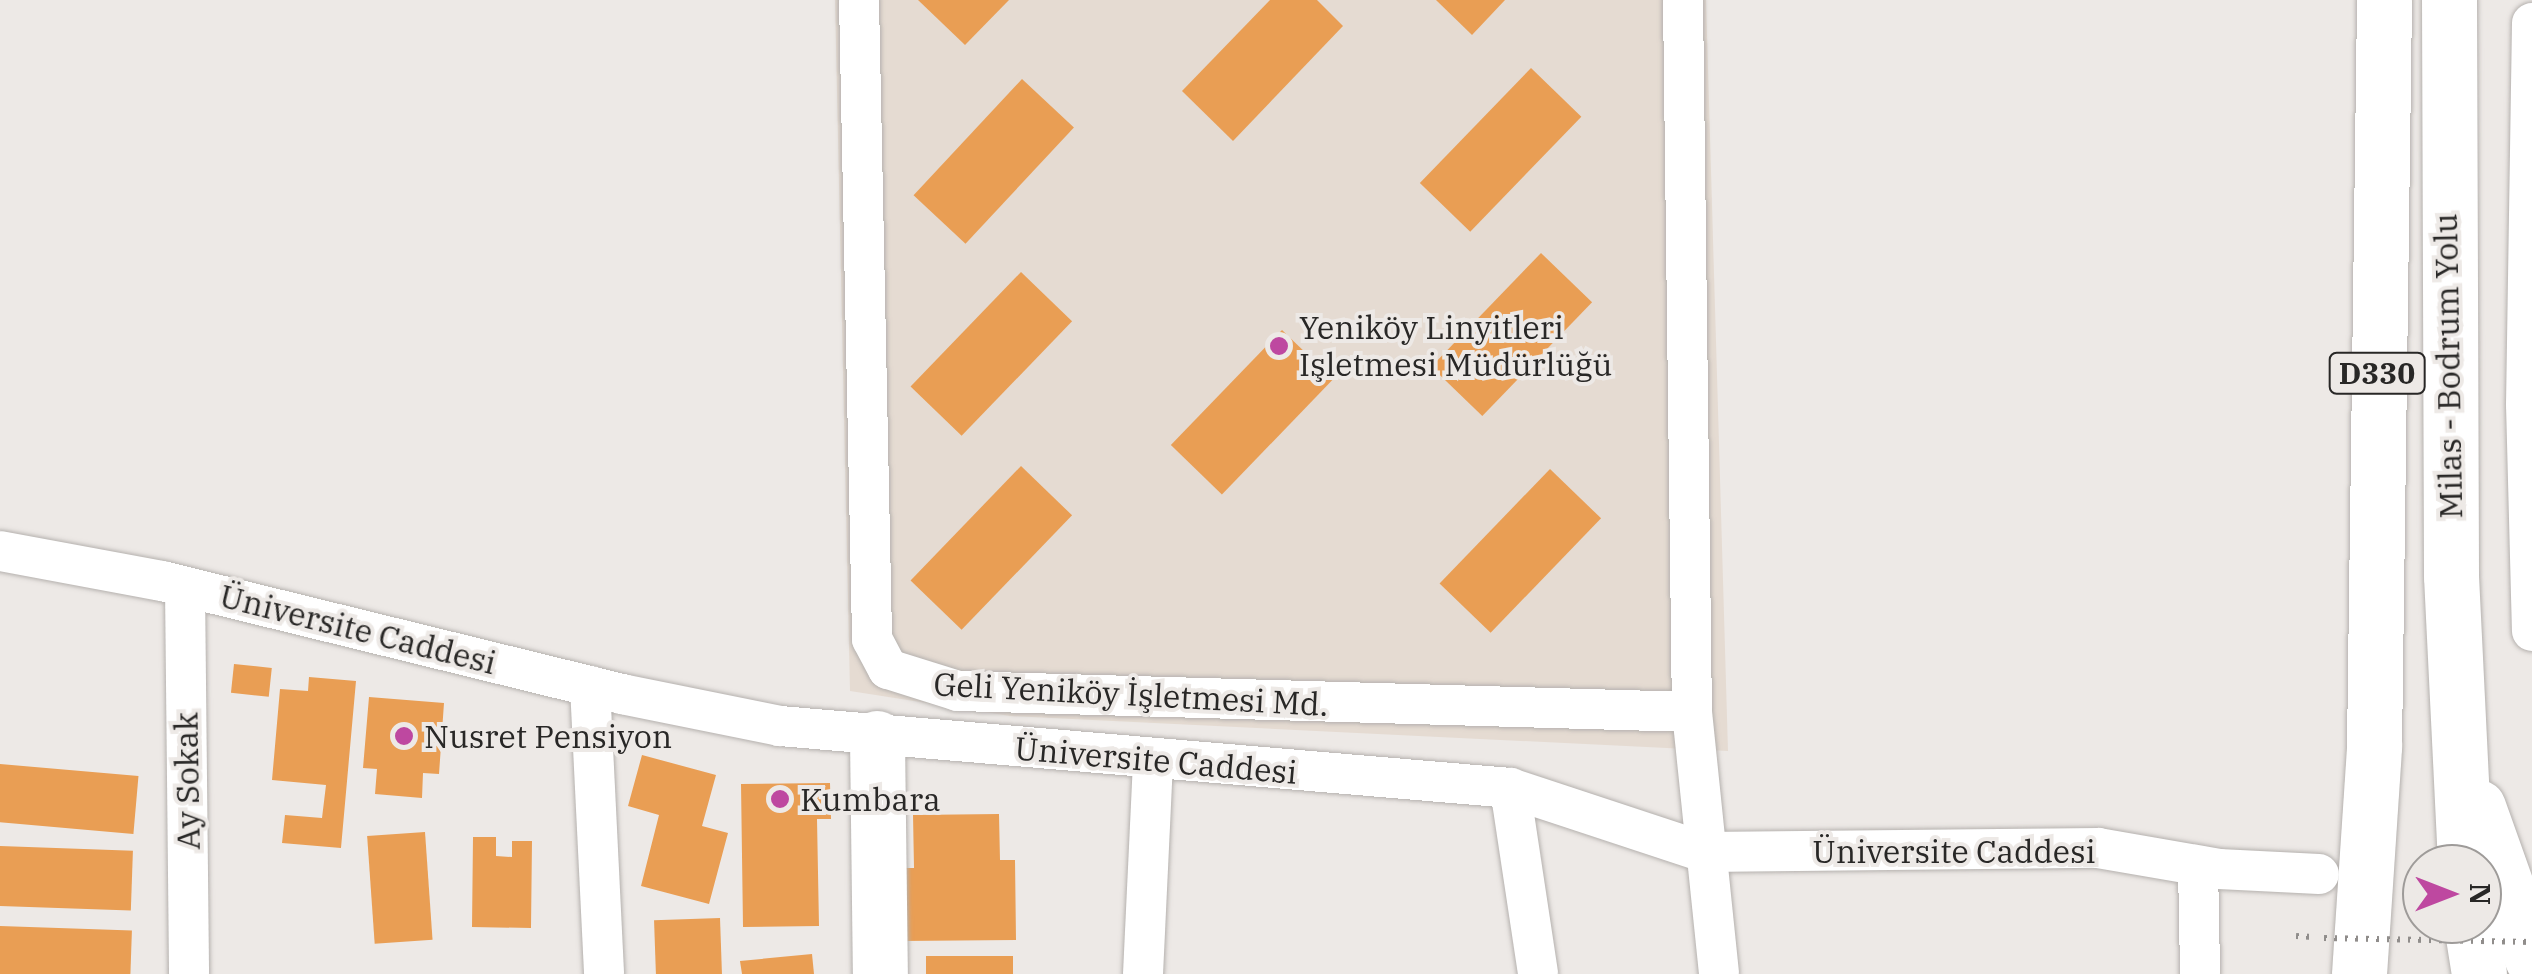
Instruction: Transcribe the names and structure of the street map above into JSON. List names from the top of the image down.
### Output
{
  "streets": {
    "main road": ["Milas - Bodrum Yolu", "D330"],
    "street": ["Üniversite Caddesi", "Geli Yeniköy İşletmesi Md.", "Ay Sokak"]
  },
  "crossings": [
    ["Üniversite Caddesi", "Ay Sokak"]
  ],
  "places": ["Yeniköy Linyitleri Işletmesi Müdürlüğü", "Nusret Pensiyon", "Kumbara"],
  "north": "right"
}
